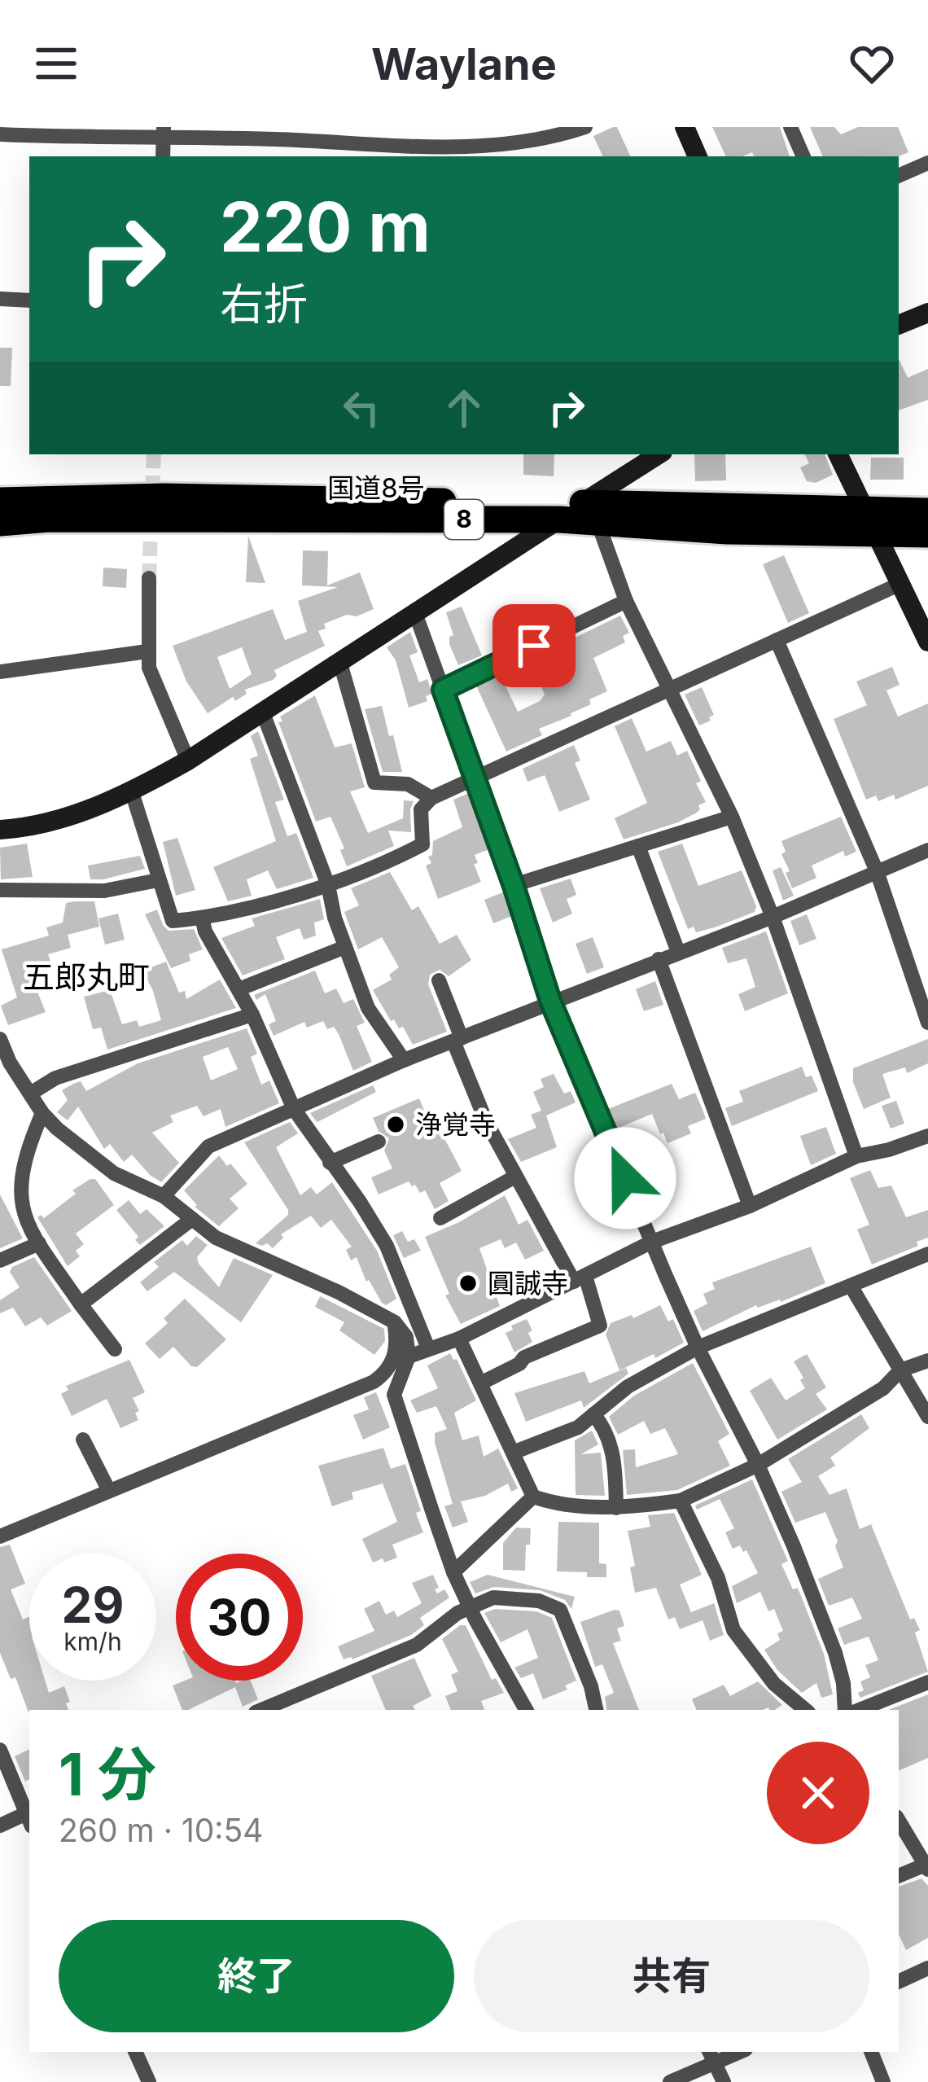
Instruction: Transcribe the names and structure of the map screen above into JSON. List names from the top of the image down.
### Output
{
  "streets": {
    "highway": ["国道8号", "8"]
  },
  "districts": ["五郎丸町"],
  "places": ["浄覚寺", "圓誠寺"],
  "page": {
    "header": "Waylane",
    "turn": ["220 m", "右折"],
    "speed": "29 km/h",
    "limit": "30",
    "heading": ["1 分", "260 m · 10:54"],
    "buttons": ["終了", "共有"]
  }
}
